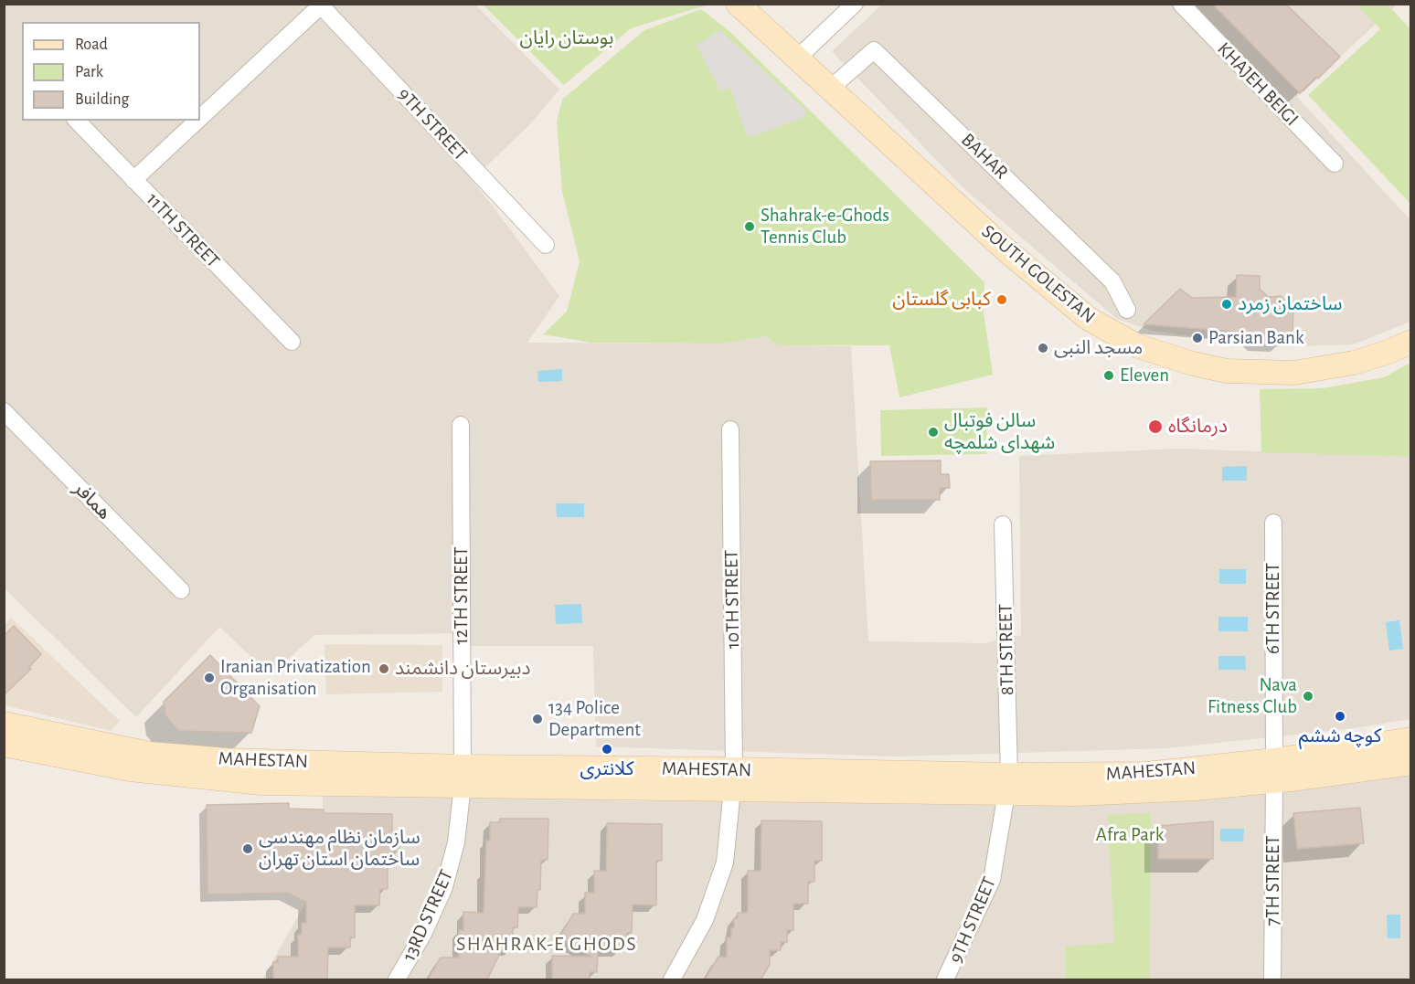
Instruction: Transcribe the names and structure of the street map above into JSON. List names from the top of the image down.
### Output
{
  "streets": {
    "street": [
      "KHAJEH BEIGI",
      "9TH STREET",
      "BAHAR",
      "11TH STREET",
      "SOUTH GOLESTAN",
      "همافر",
      "12TH STREET",
      "10TH STREET",
      "6TH STREET",
      "8TH STREET",
      "MAHESTAN",
      "7TH STREET",
      "13RD STREET"
    ]
  },
  "crossings": [
    ["9TH STREET", "8TH STREET"],
    ["9TH STREET", "MAHESTAN"],
    ["BAHAR", "SOUTH GOLESTAN"],
    ["12TH STREET", "MAHESTAN"],
    ["12TH STREET", "13RD STREET"],
    ["10TH STREET", "MAHESTAN"],
    ["6TH STREET", "MAHESTAN"],
    ["6TH STREET", "7TH STREET"],
    ["8TH STREET", "MAHESTAN"],
    ["MAHESTAN", "7TH STREET"],
    ["MAHESTAN", "13RD STREET"]
  ],
  "districts": ["SHAHRAK-E GHODS"],
  "parks": ["بوستان رایان", "Afra Park"],
  "places": [
    "Shahrak-e-Ghods Tennis Club",
    "کبابی گلستان",
    "ساختمان زمرد",
    "Parsian Bank",
    "مسجد النبی",
    "Eleven",
    "درمانگاه",
    "سالن فوتبال شهدای شلمچه",
    "دبیرستان دانشمند",
    "Iranian Privatization Organisation",
    "Nava Fitness Club",
    "کوچه ششم",
    "134 Police Department",
    "کلانتری",
    "سازمان نظام مهندسی ساختمان استان تهران"
  ],
  "legend": ["Road", "Park", "Building"]
}
